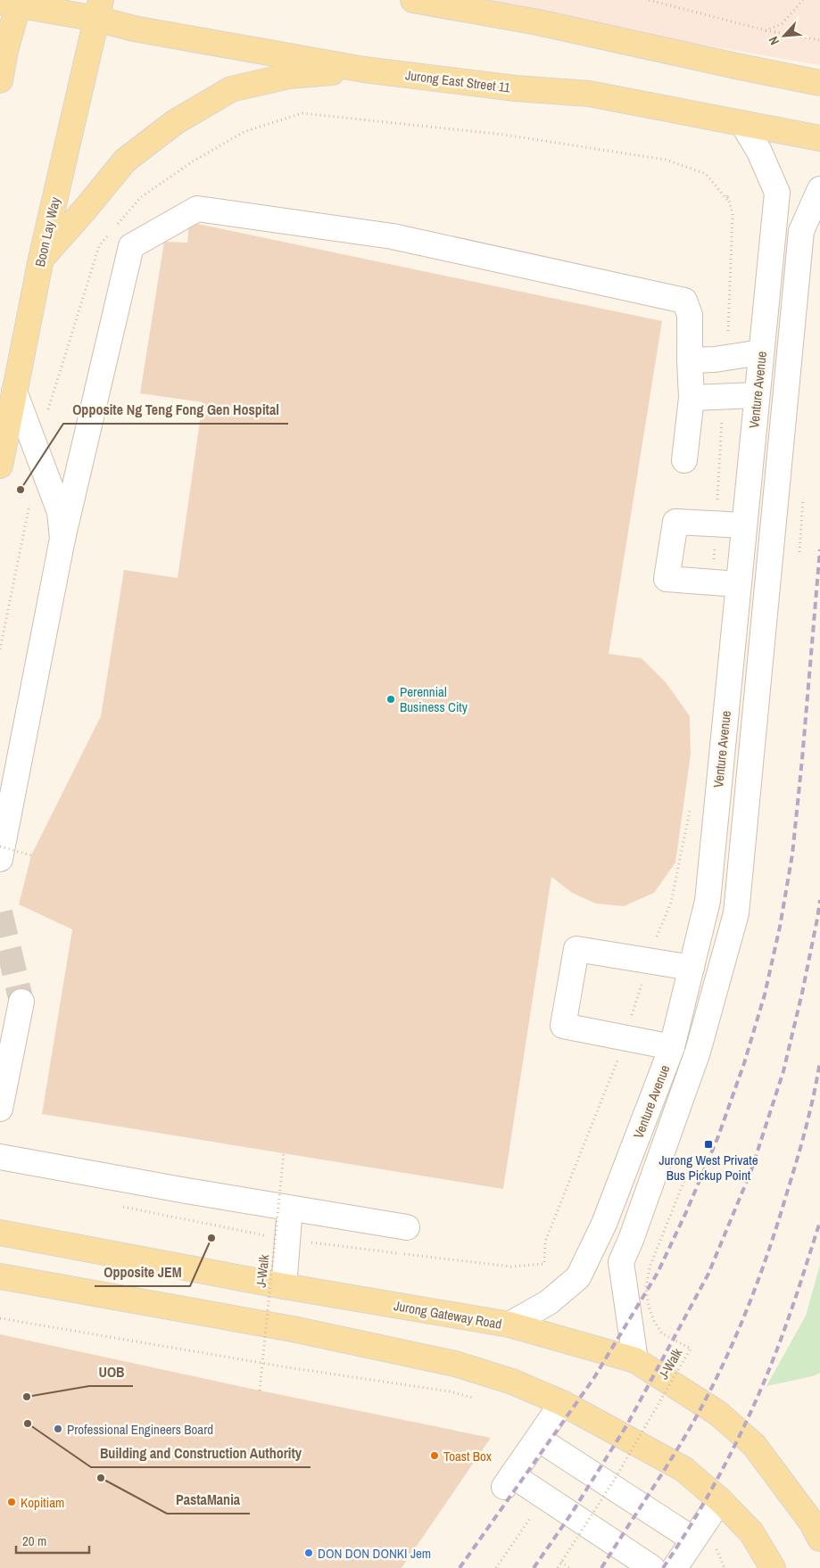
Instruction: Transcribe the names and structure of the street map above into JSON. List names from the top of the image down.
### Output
{
  "streets": {
    "main road": ["Jurong East Street 11", "Boon Lay Way", "Jurong Gateway Road"],
    "street": ["Venture Avenue"],
    "path": ["J-Walk"]
  },
  "crossings": [
    ["Jurong East Street 11", "Boon Lay Way"],
    ["Jurong East Street 11", "Venture Avenue"],
    ["Venture Avenue", "Jurong Gateway Road"]
  ],
  "places": {
    "other": [
      "Opposite Ng Teng Fong Gen Hospital",
      "Perennial Business City",
      "Opposite JEM",
      "UOB",
      "Building and Construction Authority",
      "Professional Engineers Board",
      "Toast Box",
      "PastaMania",
      "Kopitiam",
      "DON DON DONKI Jem"
    ],
    "transit": ["Jurong West Private Bus Pickup Point"]
  },
  "scale_bar": "20 m",
  "north": "bottom left"
}
